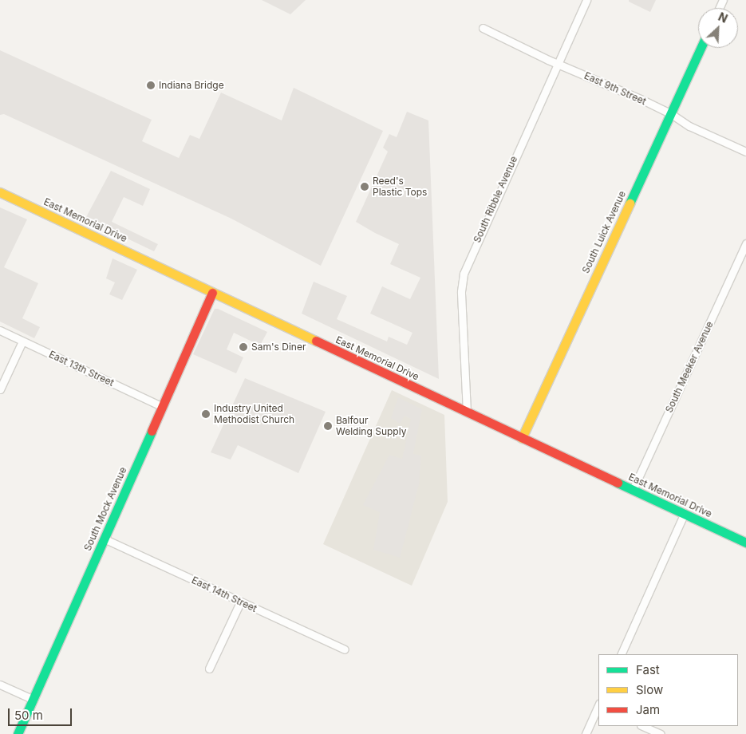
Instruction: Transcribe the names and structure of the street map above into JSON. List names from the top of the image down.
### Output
{
  "streets": {
    "street": [
      "East 9th Street",
      "South Ribble Avenue",
      "East Memorial Drive",
      "South Luick Avenue",
      "South Meeker Avenue",
      "East 13th Street",
      "South Mock Avenue",
      "East 14th Street"
    ]
  },
  "crossings": [
    ["East 9th Street", "South Ribble Avenue"],
    ["East 9th Street", "South Luick Avenue"],
    ["South Ribble Avenue", "East Memorial Drive"],
    ["East Memorial Drive", "South Luick Avenue"],
    ["East Memorial Drive", "South Meeker Avenue"],
    ["East Memorial Drive", "South Mock Avenue"],
    ["East 13th Street", "South Mock Avenue"],
    ["South Mock Avenue", "East 14th Street"]
  ],
  "places": [
    "Indiana Bridge",
    "Reed's Plastic Tops",
    "Sam's Diner",
    "Industry United Methodist Church",
    "Balfour Welding Supply"
  ],
  "legend": ["Fast", "Slow", "Jam"],
  "scale_bar": "50 m",
  "north": "top right"
}
